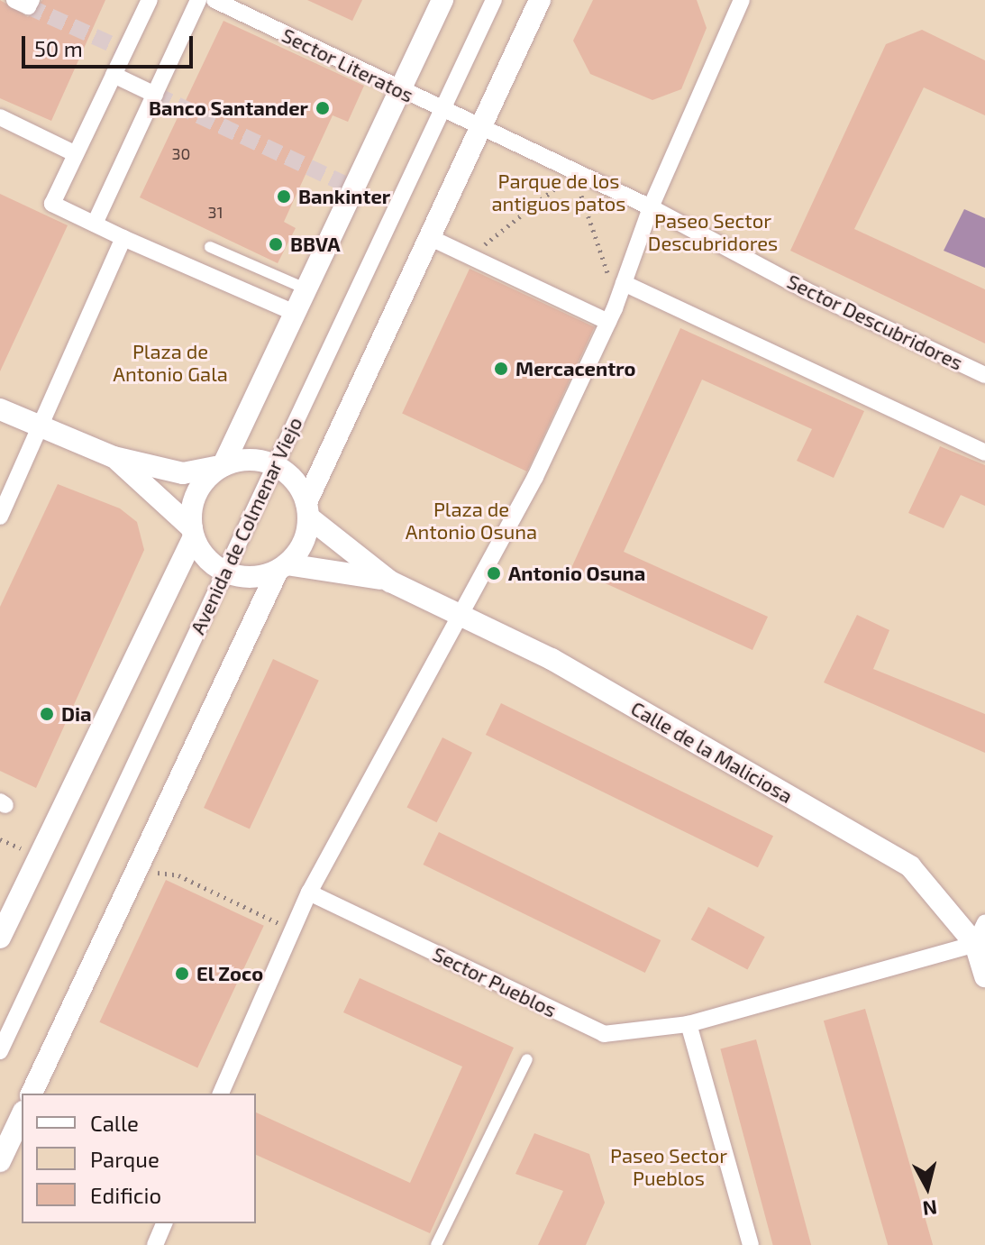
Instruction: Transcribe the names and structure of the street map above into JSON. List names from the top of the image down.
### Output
{
  "streets": {
    "street": [
      "Sector Literatos",
      "Sector Descubridores",
      "Avenida de Colmenar Viejo",
      "Calle de la Maliciosa",
      "Sector Pueblos"
    ]
  },
  "crossings": [
    ["Sector Literatos", "Sector Descubridores"],
    ["Sector Literatos", "Avenida de Colmenar Viejo"],
    ["Sector Descubridores", "Avenida de Colmenar Viejo"],
    ["Avenida de Colmenar Viejo", "Calle de la Maliciosa"],
    ["Calle de la Maliciosa", "Sector Pueblos"]
  ],
  "parks": [
    "Parque de los antiguos patos",
    "Paseo Sector Descubridores",
    "Plaza de Antonio Gala",
    "Plaza de Antonio Osuna",
    "Paseo Sector Pueblos"
  ],
  "places": [
    "Banco Santander",
    "Bankinter",
    "BBVA",
    "Mercacentro",
    "Antonio Osuna",
    "Dia",
    "El Zoco"
  ],
  "house_numbers": ["30", "31"],
  "legend": ["Calle", "Parque", "Edificio"],
  "scale_bar": "50 m",
  "north": "bottom"
}
